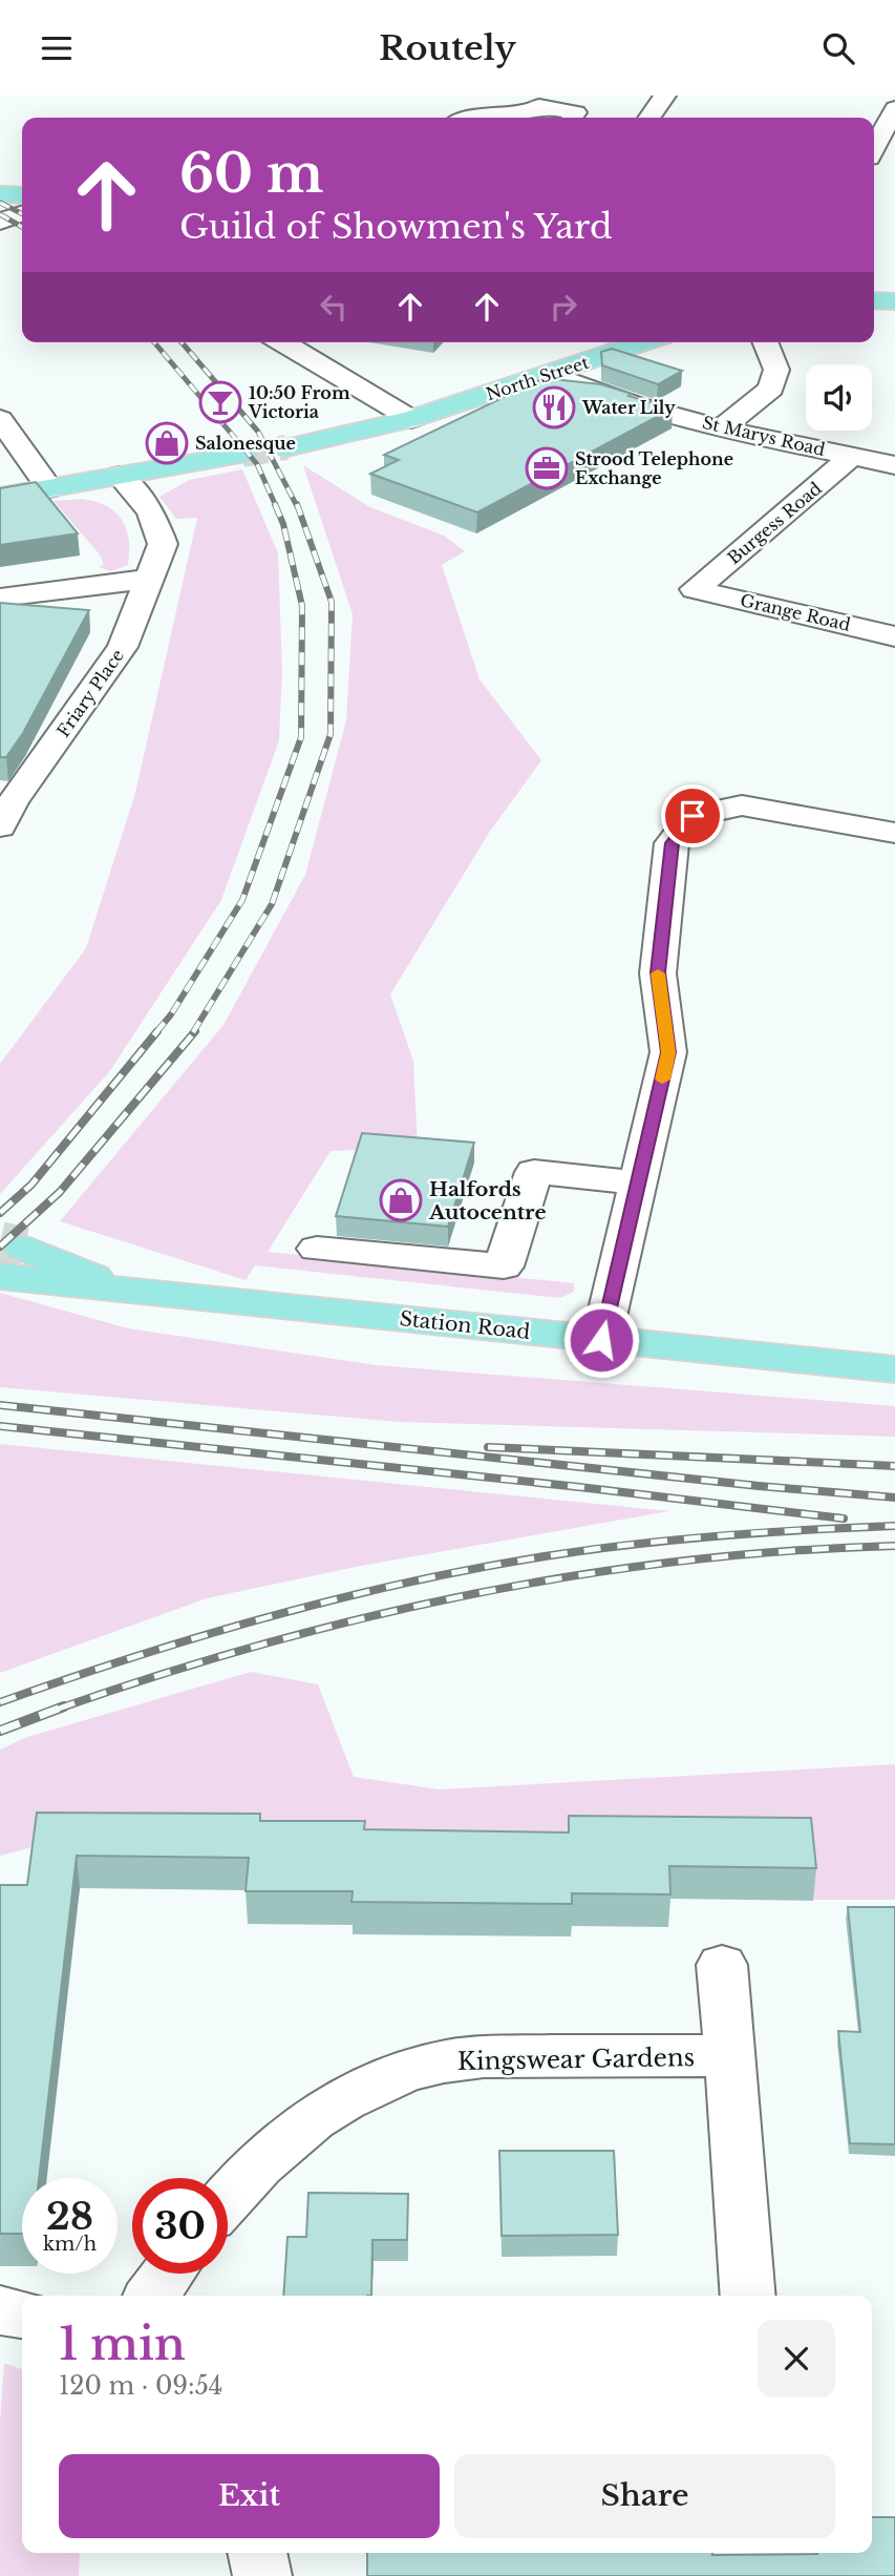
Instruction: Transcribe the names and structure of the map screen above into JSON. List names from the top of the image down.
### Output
{
  "streets": {
    "main road": ["North Street", "Station Road"],
    "street": [
      "St Marys Road",
      "Burgess Road",
      "Grange Road",
      "Friary Place",
      "Kingswear Gardens"
    ]
  },
  "crossings": [
    ["North Street", "St Marys Road"],
    ["St Marys Road", "Burgess Road"],
    ["Burgess Road", "Grange Road"]
  ],
  "places": {
    "bar": ["10:50 From Victoria"],
    "restaurant": ["Water Lily"],
    "shop": ["Salonesque", "Halfords Autocentre"],
    "office": ["Strood Telephone Exchange"]
  },
  "page": {
    "header": "Routely",
    "turn": ["60 m", "Guild of Showmen's Yard"],
    "speed": "28 km/h",
    "limit": "30",
    "heading": ["1 min", "120 m · 09:54"],
    "buttons": ["Exit", "Share"]
  }
}
